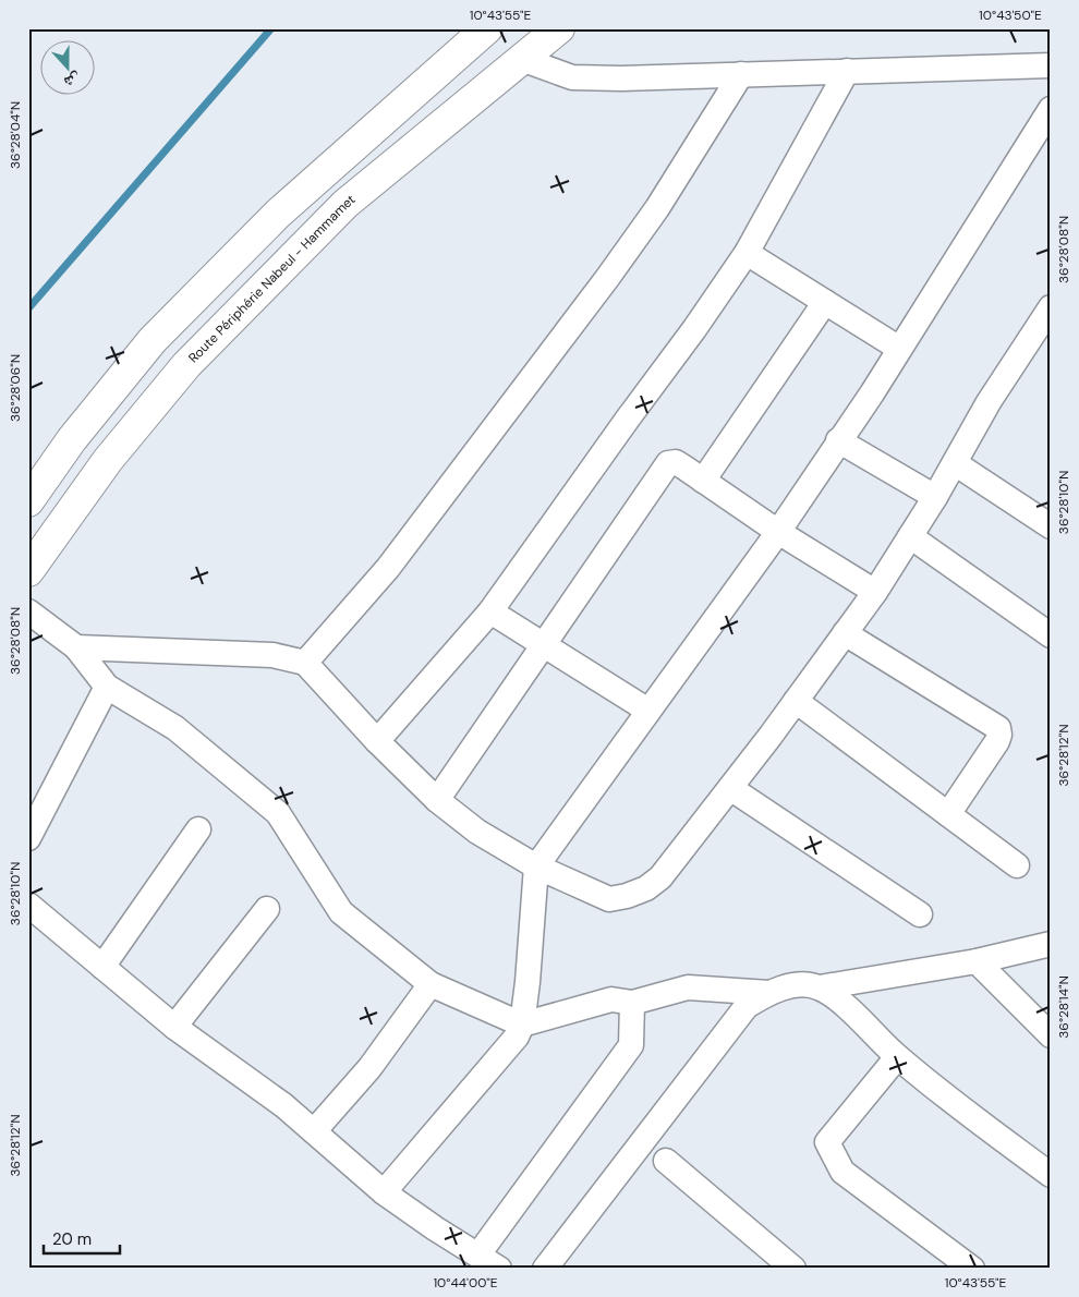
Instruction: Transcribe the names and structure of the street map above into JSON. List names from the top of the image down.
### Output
{
  "streets": {
    "highway": ["Route Périphérie Nabeul - Hammamet"]
  },
  "scale_bar": "20 m",
  "north": "bottom",
  "coordinates": [
    "10°43'55\"E",
    "10°43'50\"E",
    "36°28'04\"N",
    "36°28'08\"N",
    "36°28'06\"N",
    "36°28'10\"N",
    "36°28'12\"N",
    "36°28'14\"N",
    "10°44'00\"E"
  ]
}
